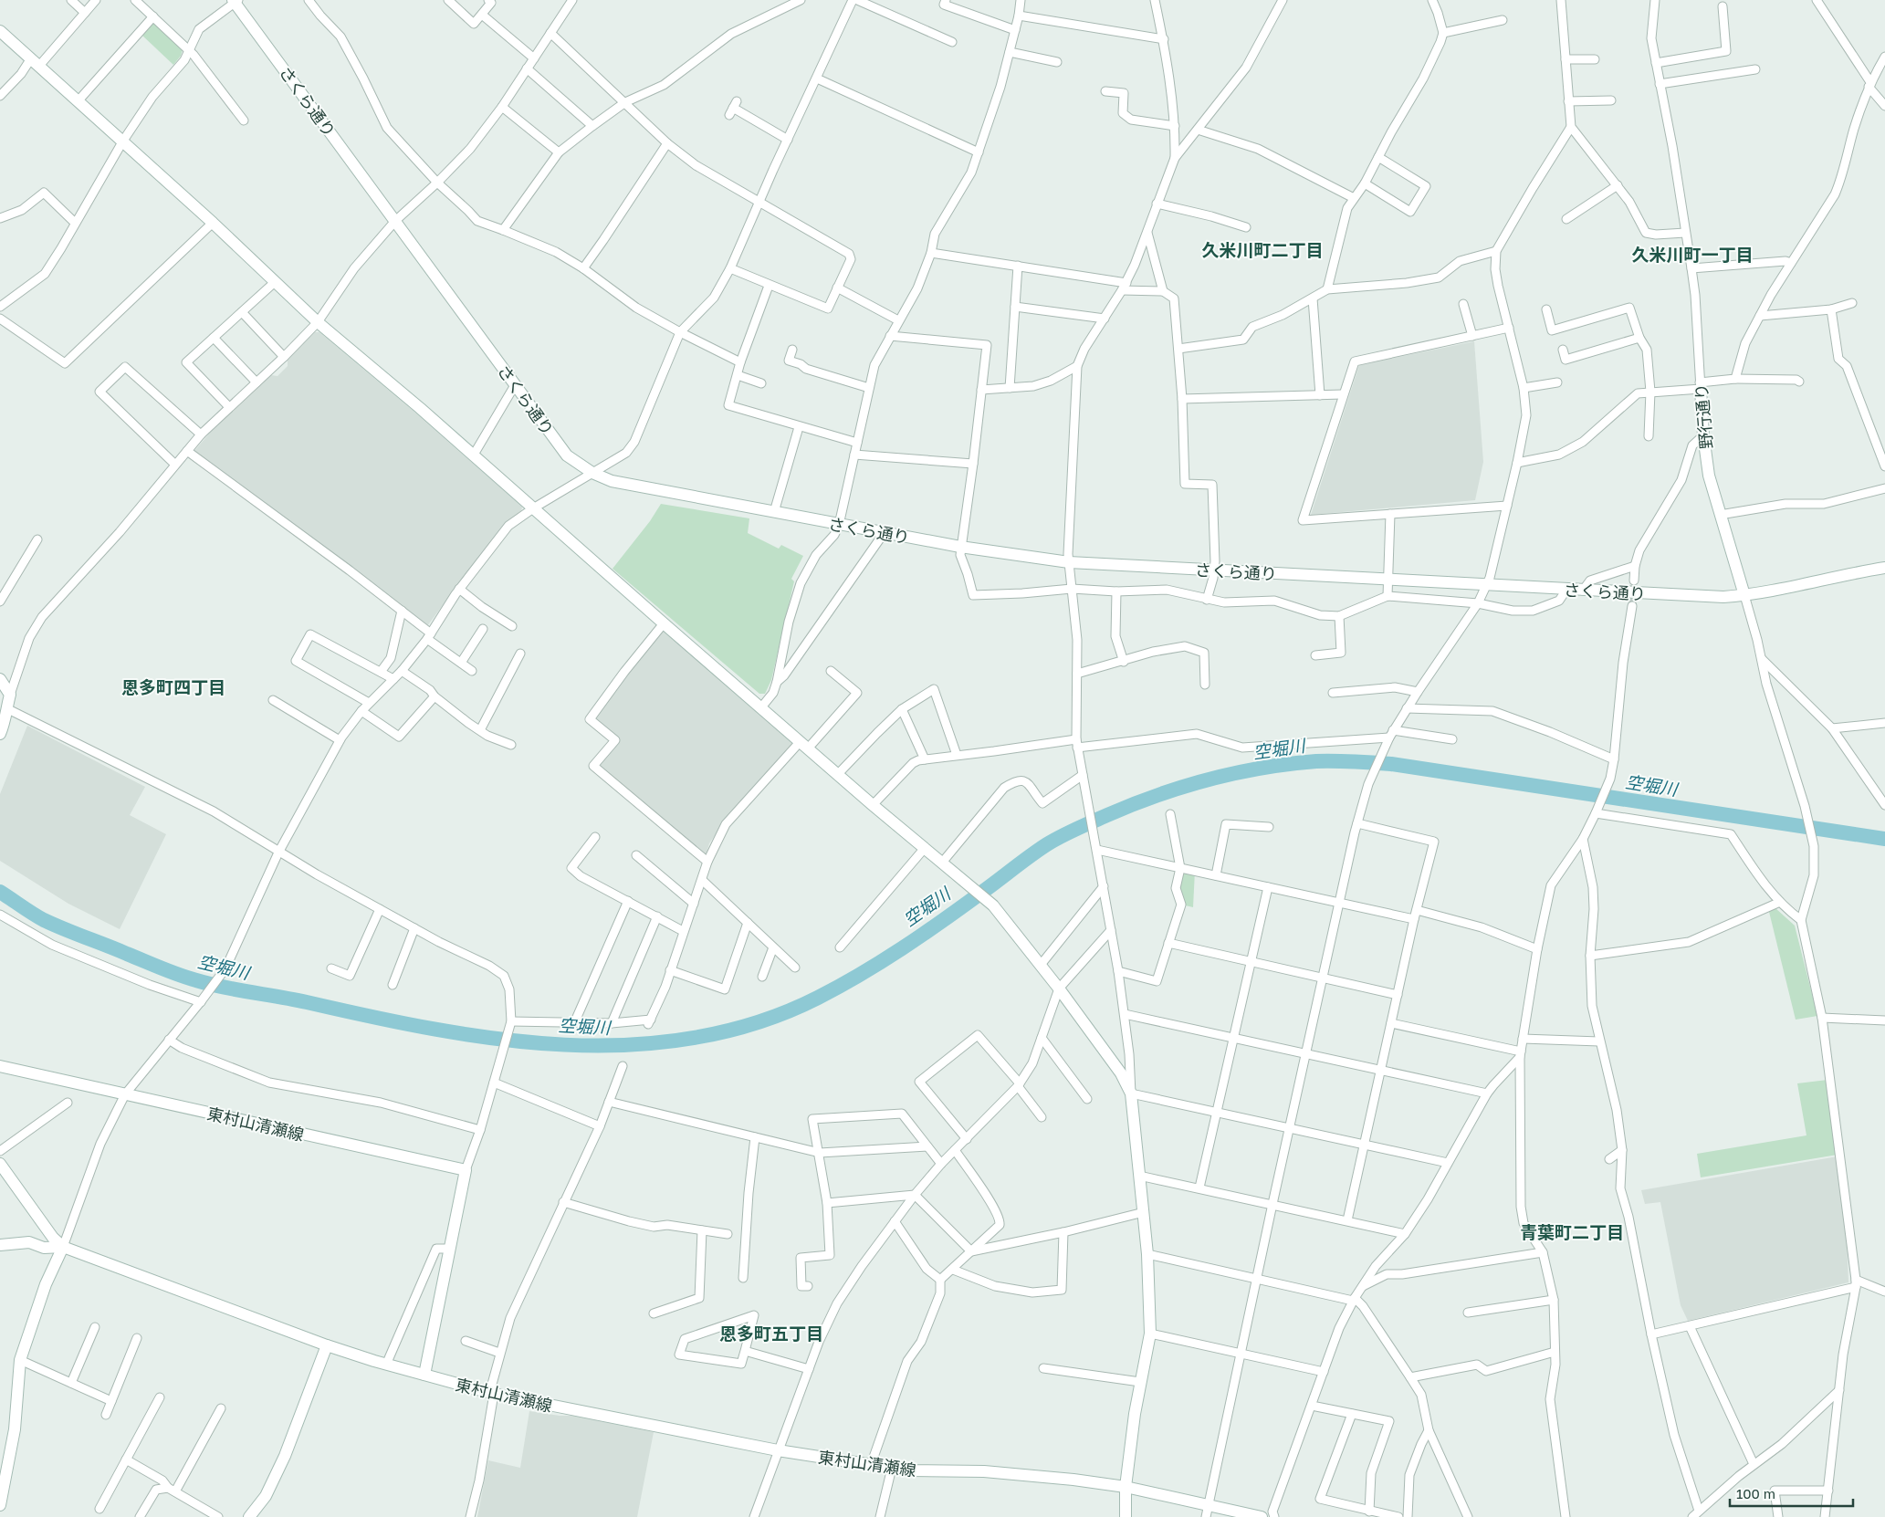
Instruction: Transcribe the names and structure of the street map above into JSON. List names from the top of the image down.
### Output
{
  "streets": {
    "street": ["さくら通り", "野行通り", "東村山清瀬線"]
  },
  "crossings": [
    ["さくら通り", "野行通り"]
  ],
  "districts": [
    "久米川町二丁目",
    "久米川町一丁目",
    "恩多町四丁目",
    "青葉町二丁目",
    "恩多町五丁目"
  ],
  "water": ["空堀川"],
  "scale_bar": "100 m"
}
